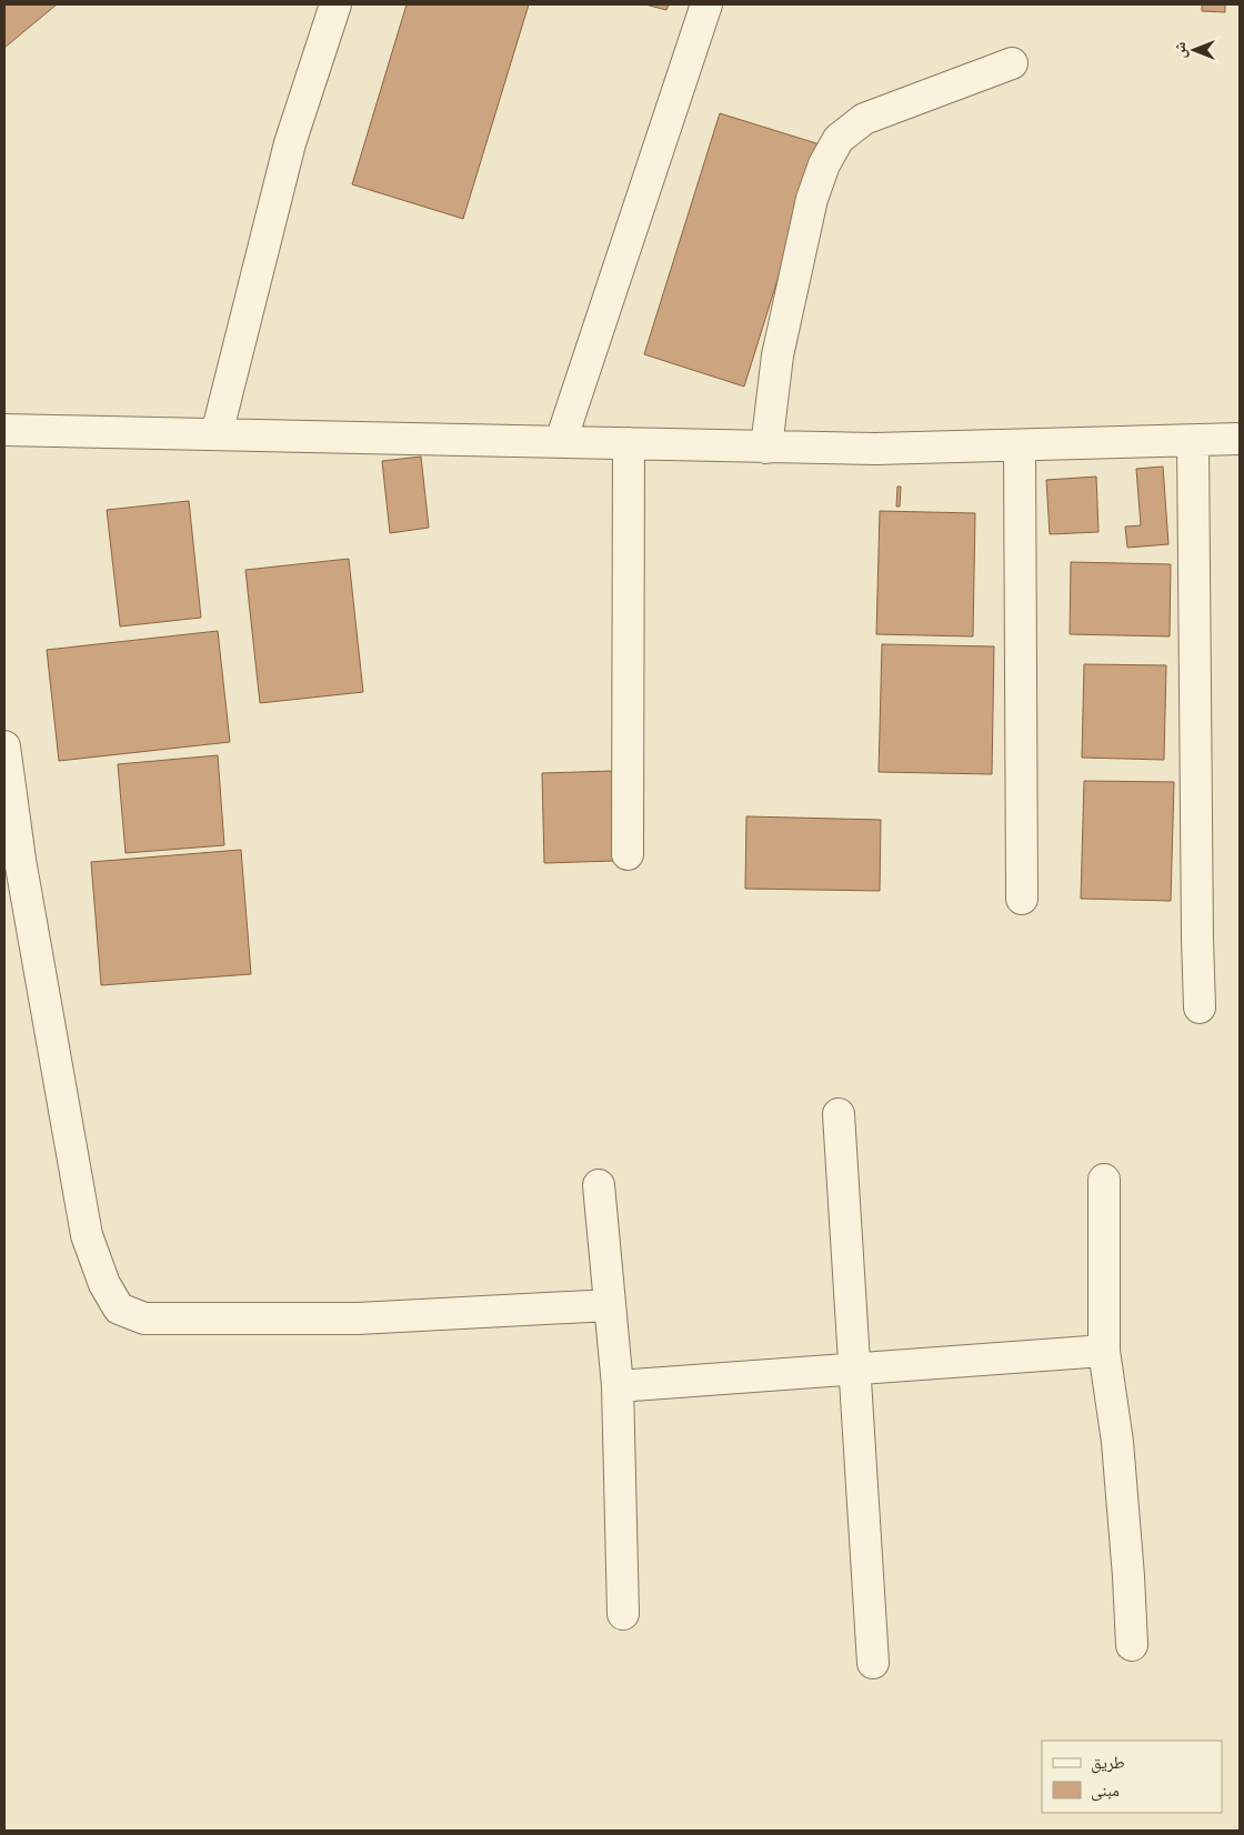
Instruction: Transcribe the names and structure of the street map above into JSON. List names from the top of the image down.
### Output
{
  "legend": ["طريق", "مبنى"],
  "north": "left"
}
